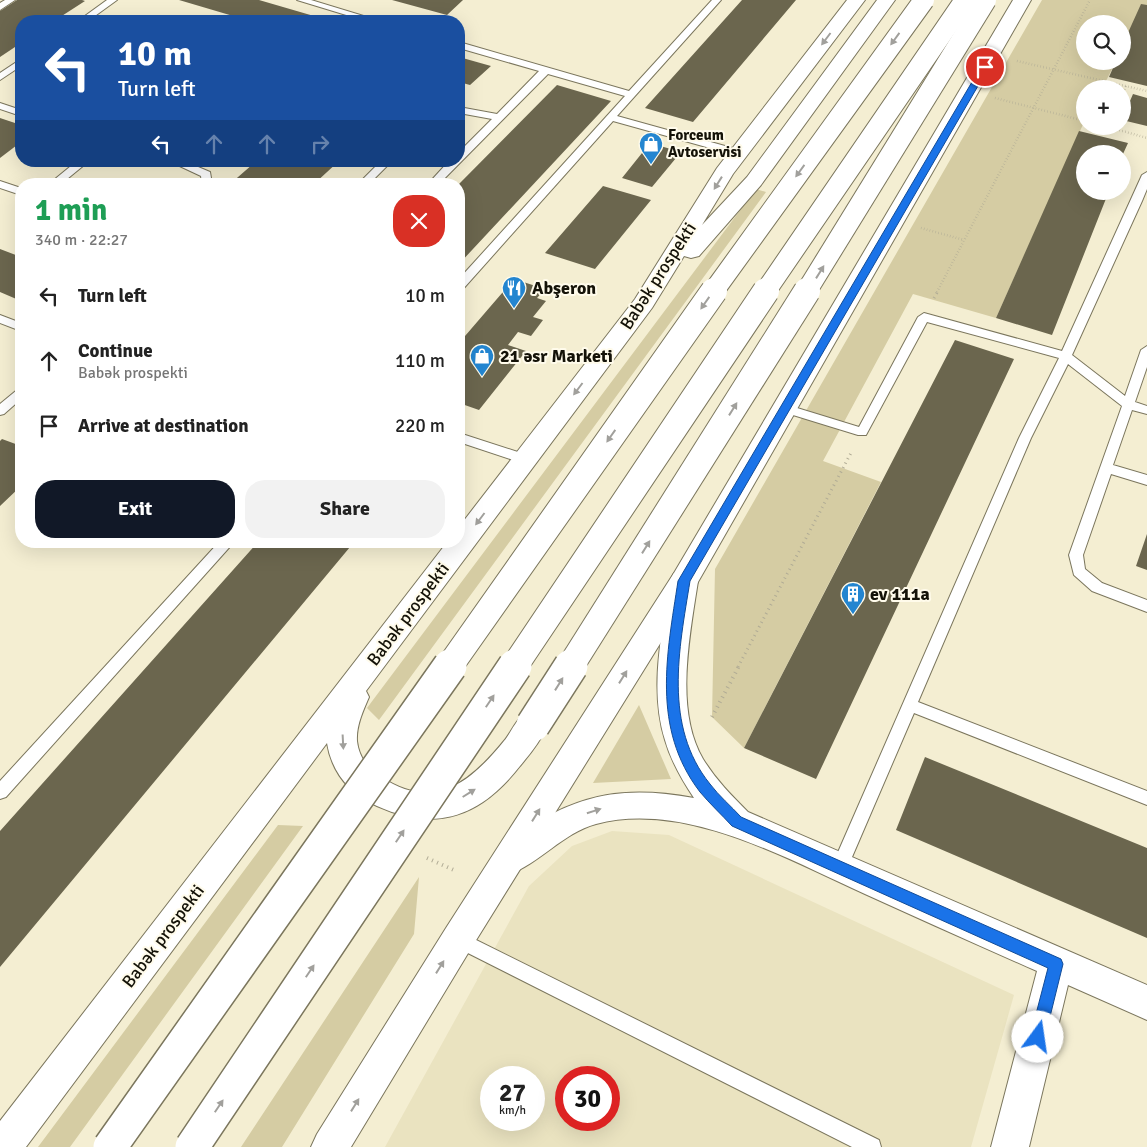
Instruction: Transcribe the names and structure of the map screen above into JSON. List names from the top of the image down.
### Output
{
  "streets": {
    "main road": ["Babək prospekti"]
  },
  "places": {
    "shop": ["Forceum Avtoservisi", "21 əsr Marketi"],
    "restaurant": ["Abşeron"],
    "building": ["ev 111a"]
  },
  "page": {
    "map_buttons": ["+", "−"],
    "turn": ["10 m", "Turn left"],
    "heading": ["1 min", "340 m · 22:27"],
    "list": [
      {
        "name": "Turn left",
        "value": "10 m"
      },
      {
        "name": "Continue",
        "note": "Babək prospekti",
        "value": "110 m"
      },
      {
        "name": "Arrive at destination",
        "value": "220 m"
      }
    ],
    "buttons": ["Exit", "Share"],
    "speed": "27 km/h",
    "limit": "30"
  }
}
